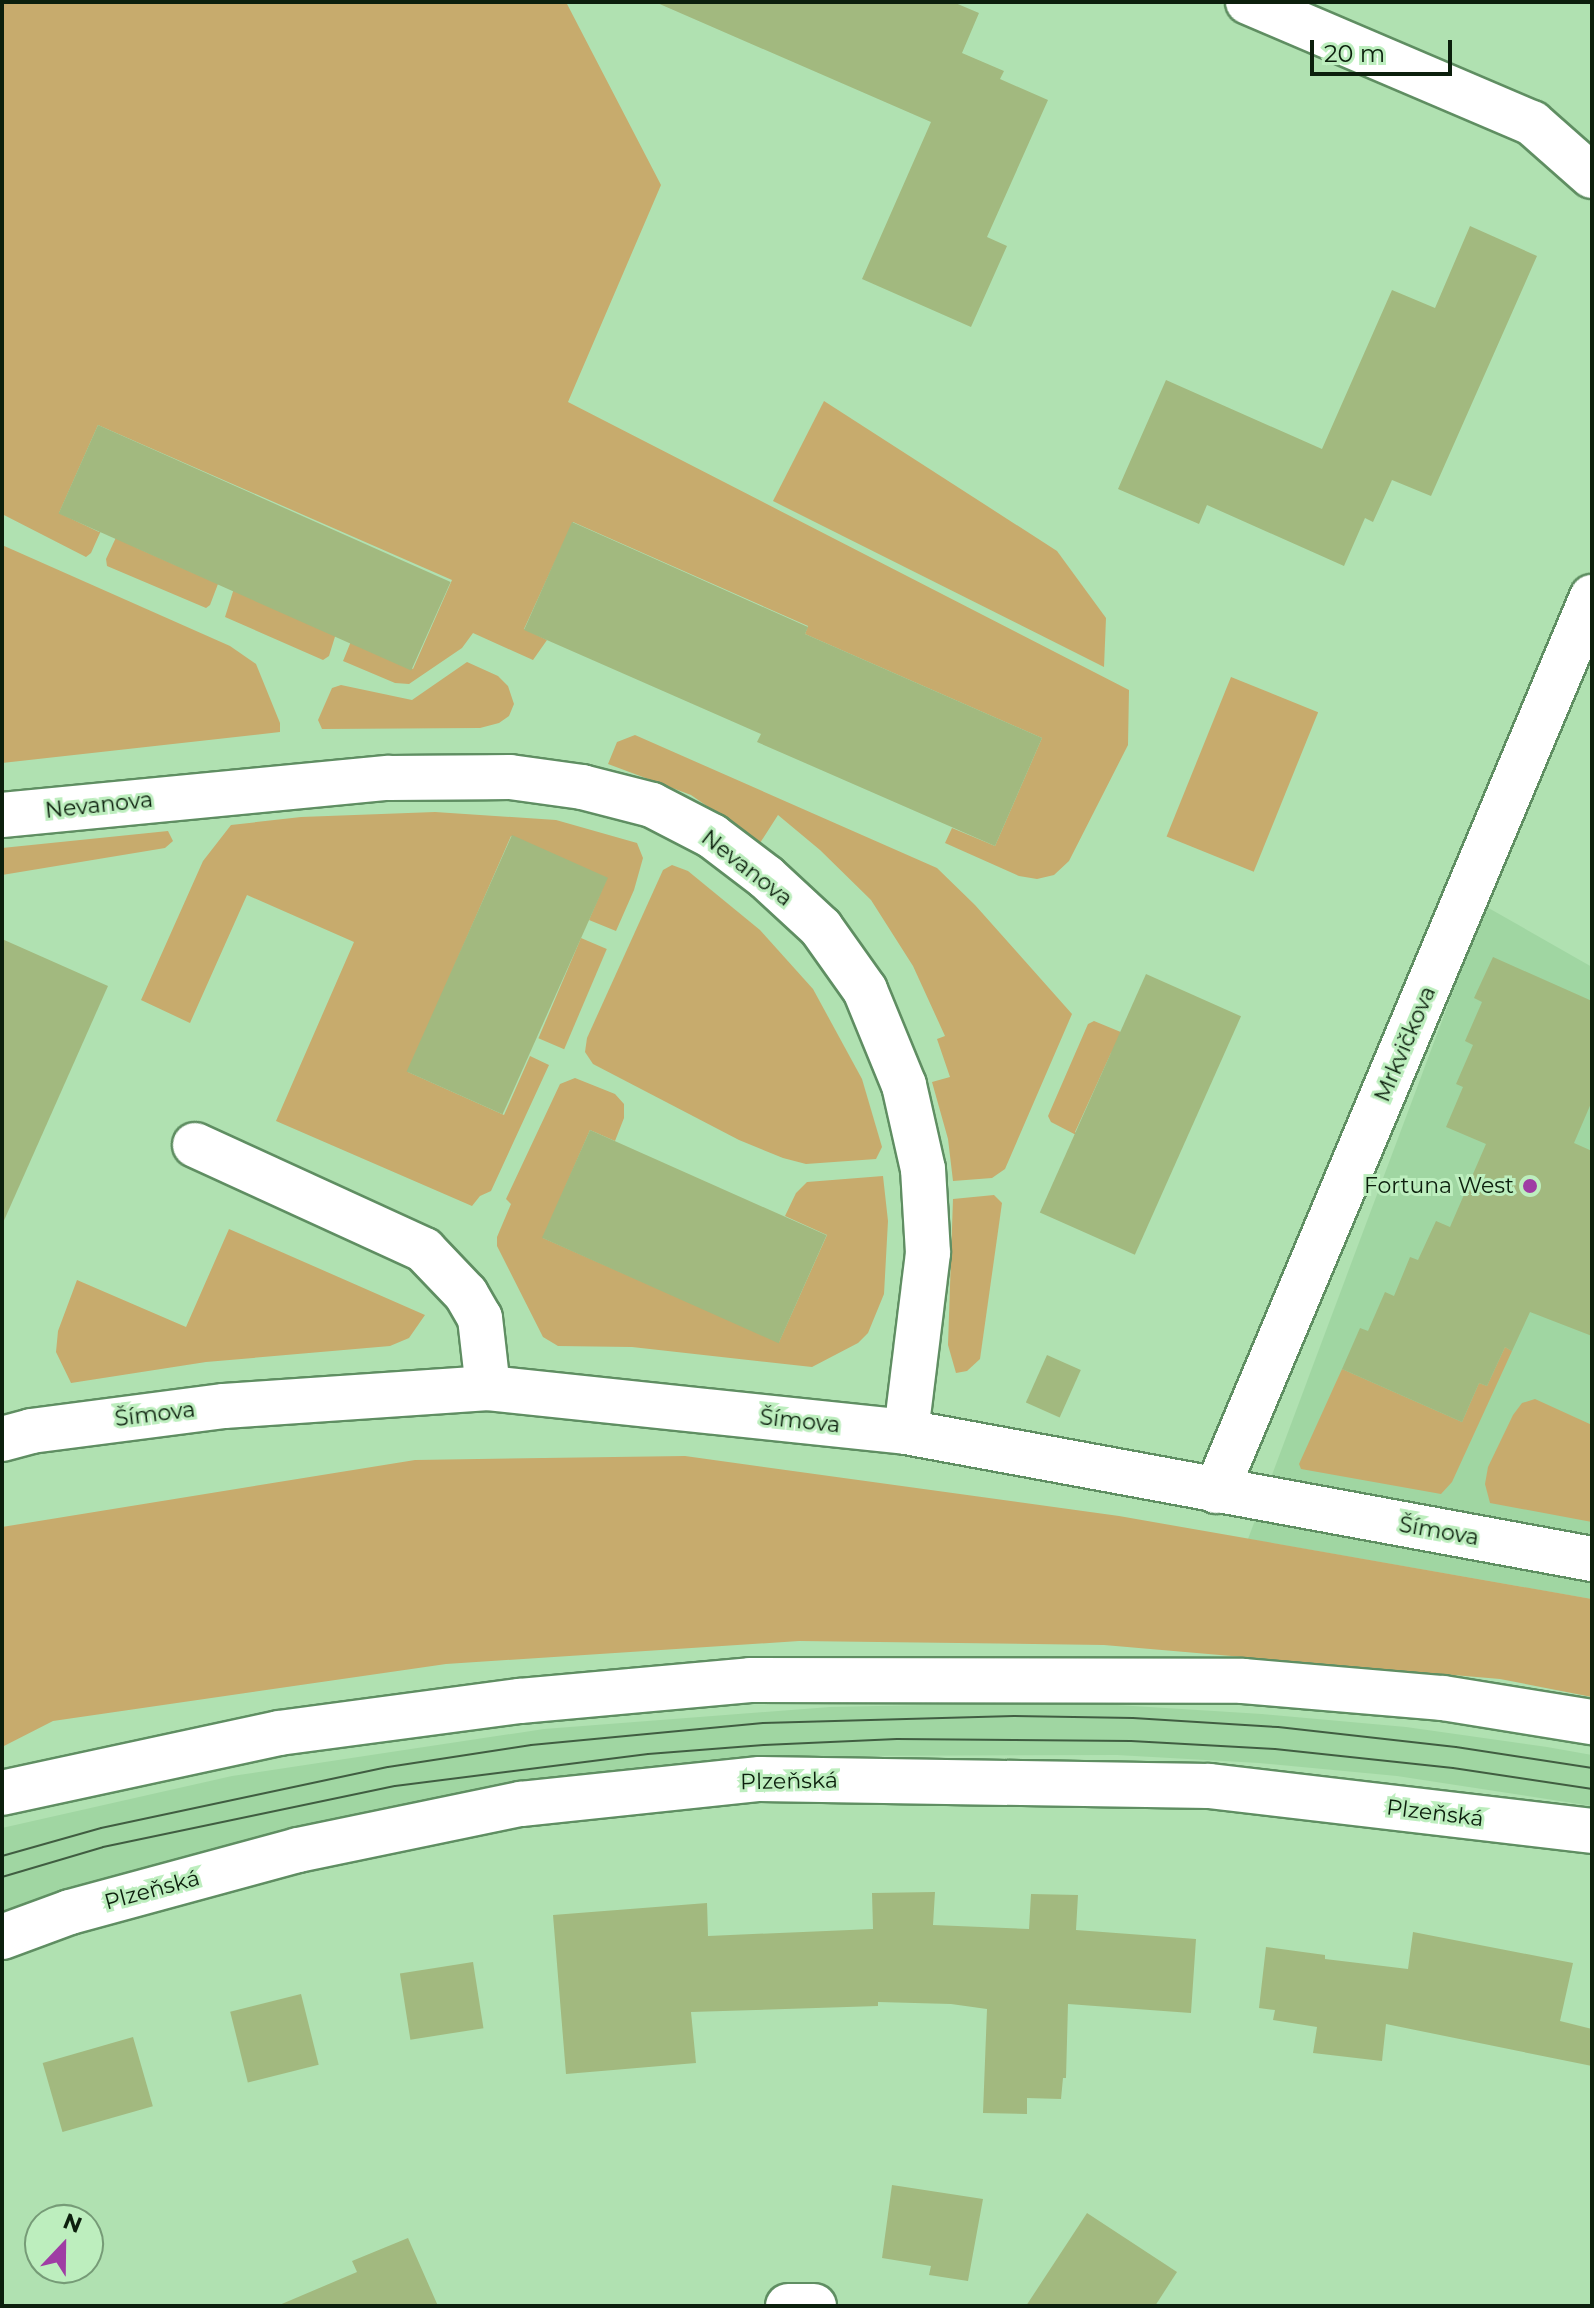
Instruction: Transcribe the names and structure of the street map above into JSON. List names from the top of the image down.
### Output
{
  "streets": {
    "street": [
      "Nevanova",
      "Mrkvičkova",
      "Šímova",
      "Plzeňská"
    ]
  },
  "crossings": [
    ["Nevanova", "Šímova"],
    ["Mrkvičkova", "Šímova"]
  ],
  "places": ["Fortuna West"],
  "scale_bar": "20 m",
  "north": "top"
}
